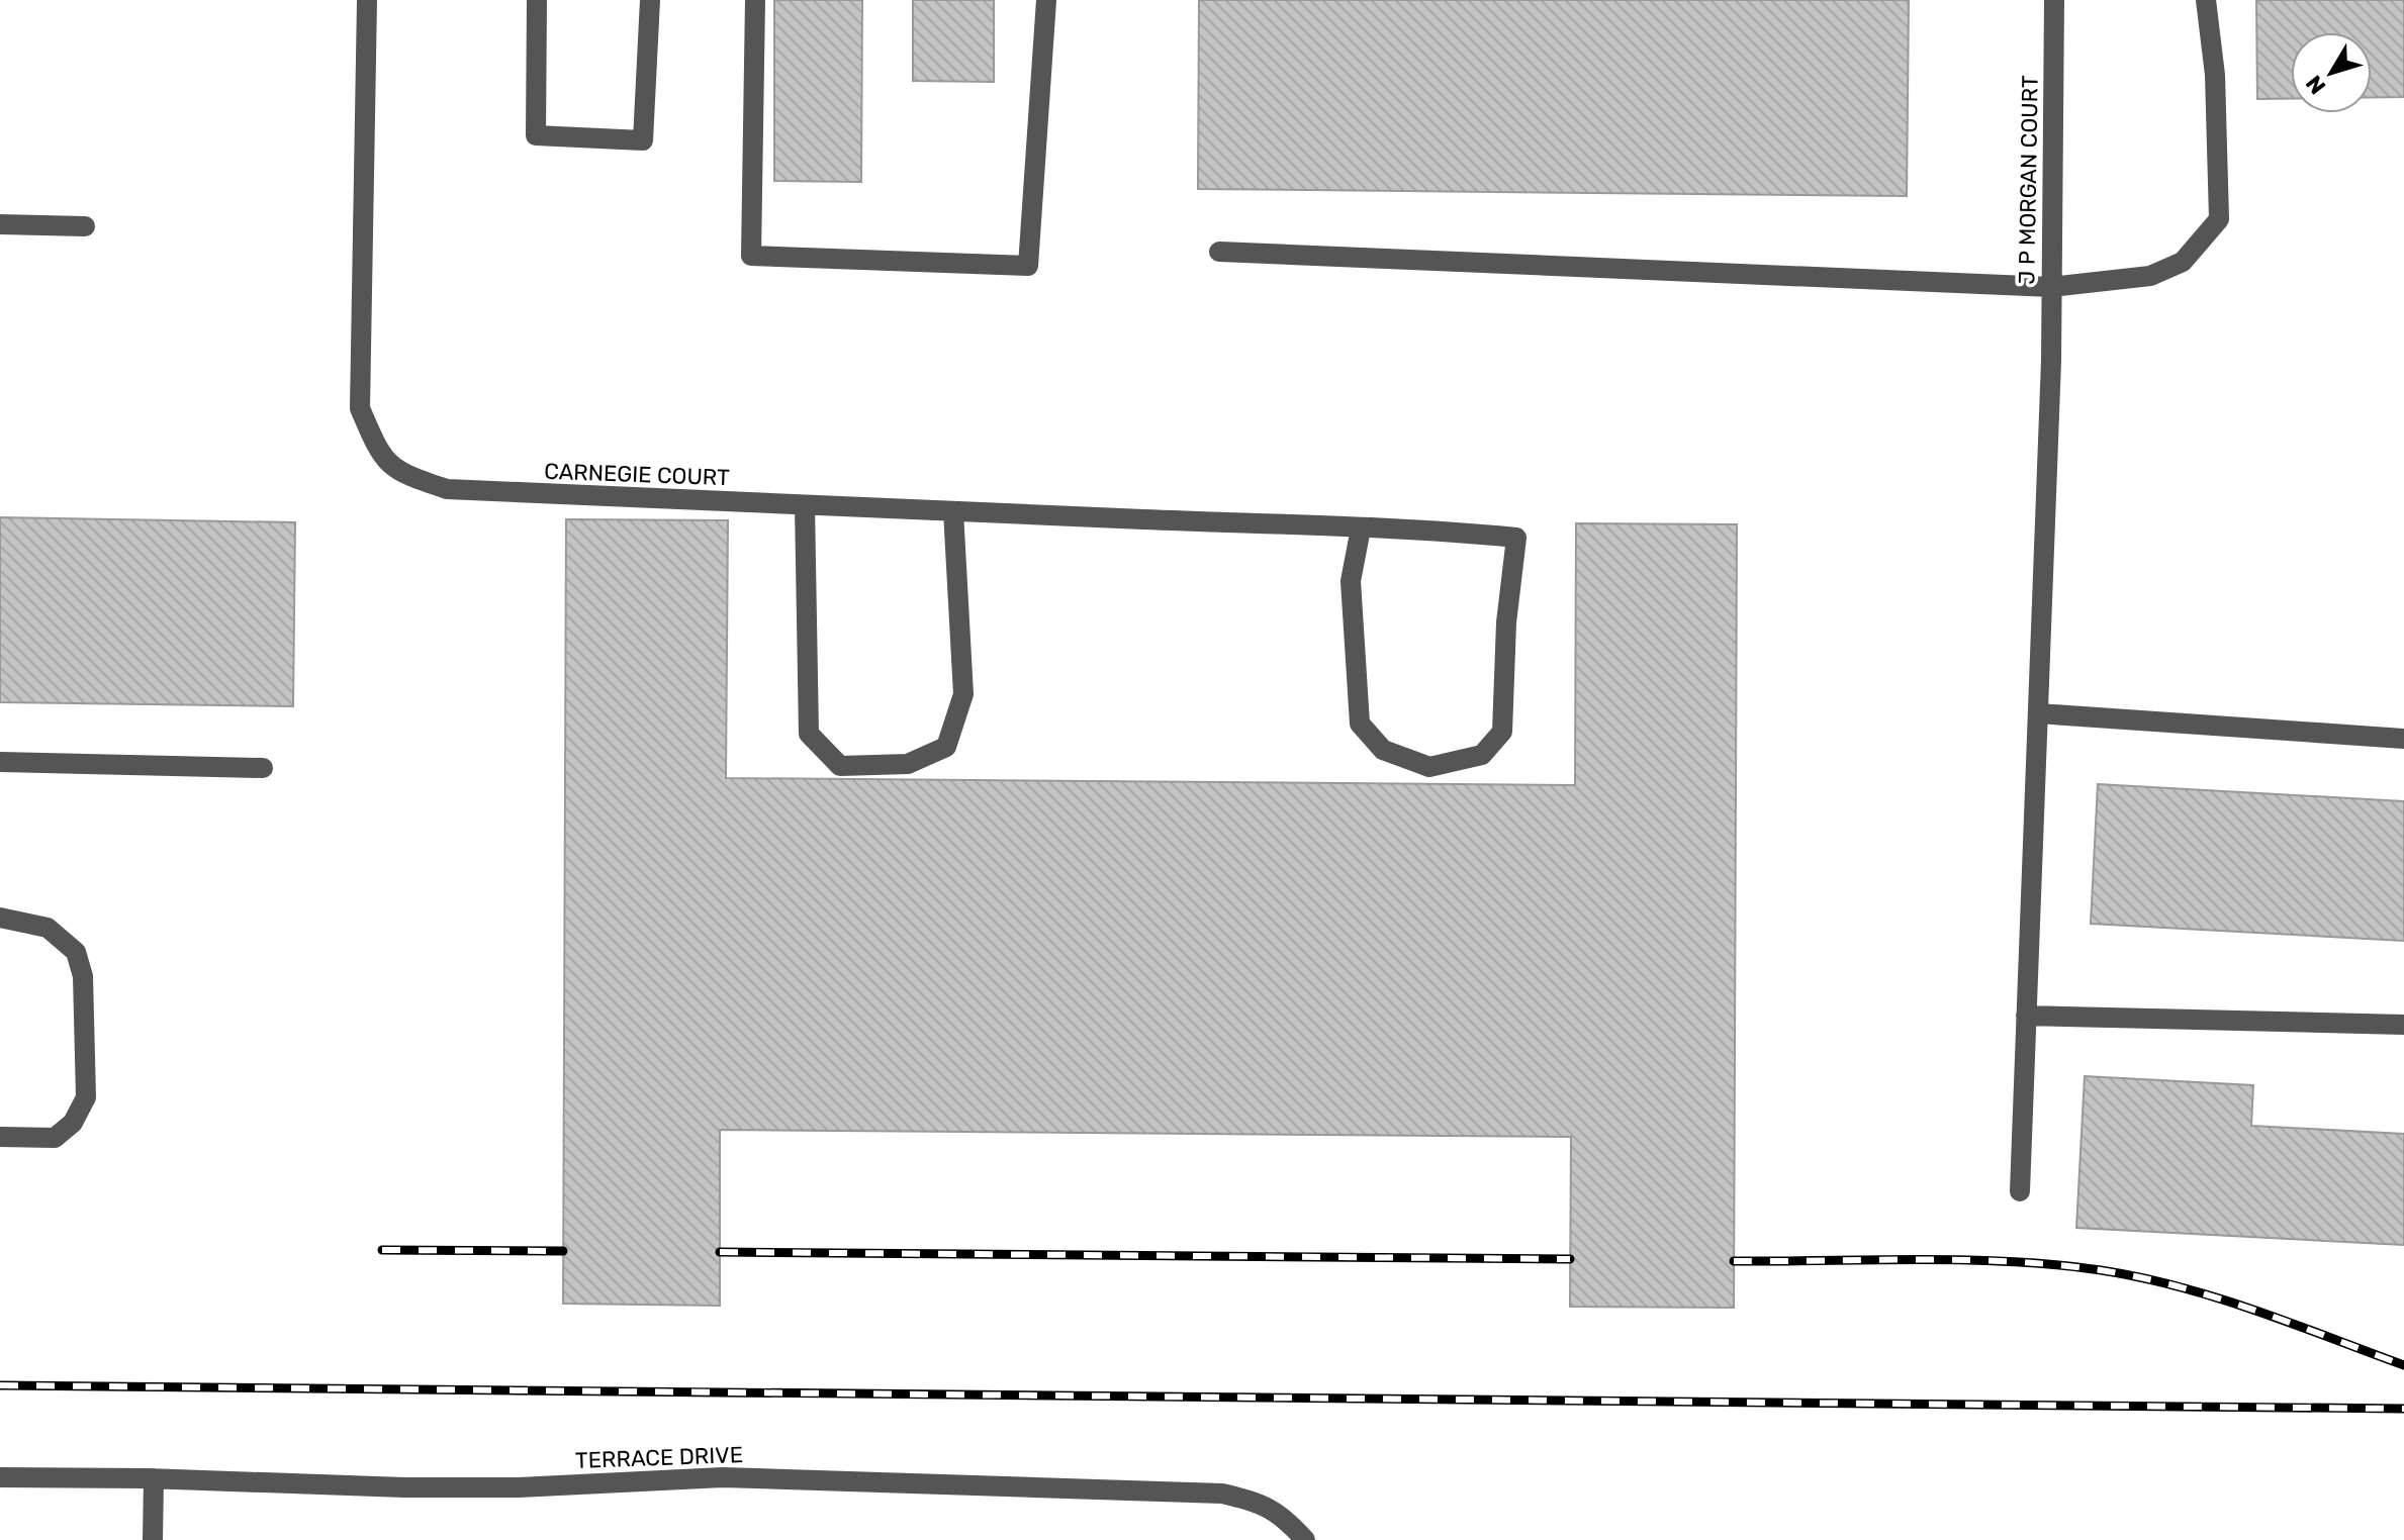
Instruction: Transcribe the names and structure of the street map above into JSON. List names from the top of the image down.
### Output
{
  "streets": {
    "street": ["J P MORGAN COURT", "CARNEGIE COURT", "TERRACE DRIVE"]
  },
  "north": "bottom left"
}
